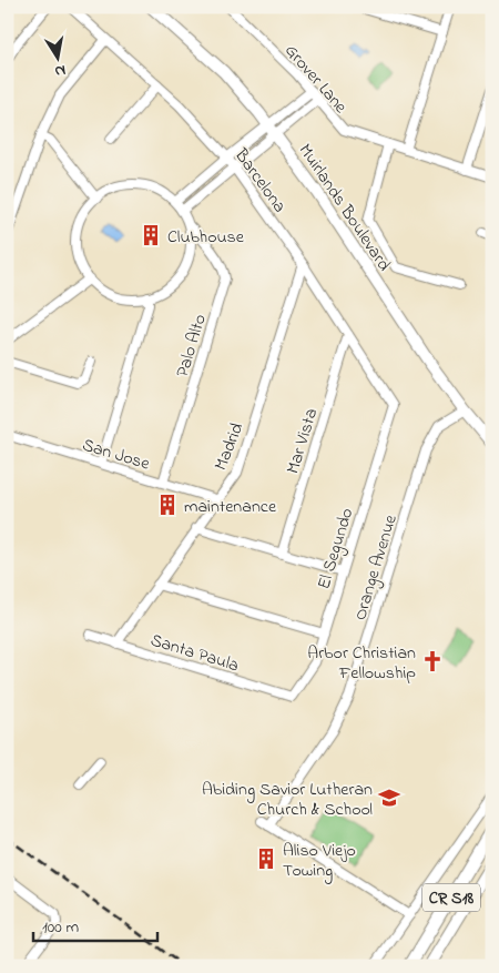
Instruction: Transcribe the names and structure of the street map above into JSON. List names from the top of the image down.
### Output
{
  "streets": {
    "main road": ["Muirlands Boulevard", "CR S18"],
    "street": [
      "Grover Lane",
      "Barcelona",
      "Palo Alto",
      "Mar Vista",
      "Madrid",
      "San Jose",
      "El Segundo",
      "Orange Avenue",
      "Santa Paula"
    ]
  },
  "crossings": [
    ["Barcelona", "Mar Vista"],
    ["Barcelona", "Madrid"],
    ["Barcelona", "El Segundo"],
    ["Muirlands Boulevard", "Orange Avenue"],
    ["Palo Alto", "San Jose"],
    ["Madrid", "San Jose"],
    ["Madrid", "Santa Paula"],
    ["El Segundo", "Santa Paula"]
  ],
  "places": {
    "building": ["Clubhouse", "maintenance", "Aliso Viejo Towing"],
    "church": ["Arbor Christian Fellowship"],
    "school or university": ["Abiding Savior Lutheran Church & School"]
  },
  "scale_bar": "100 m",
  "north": "bottom"
}
